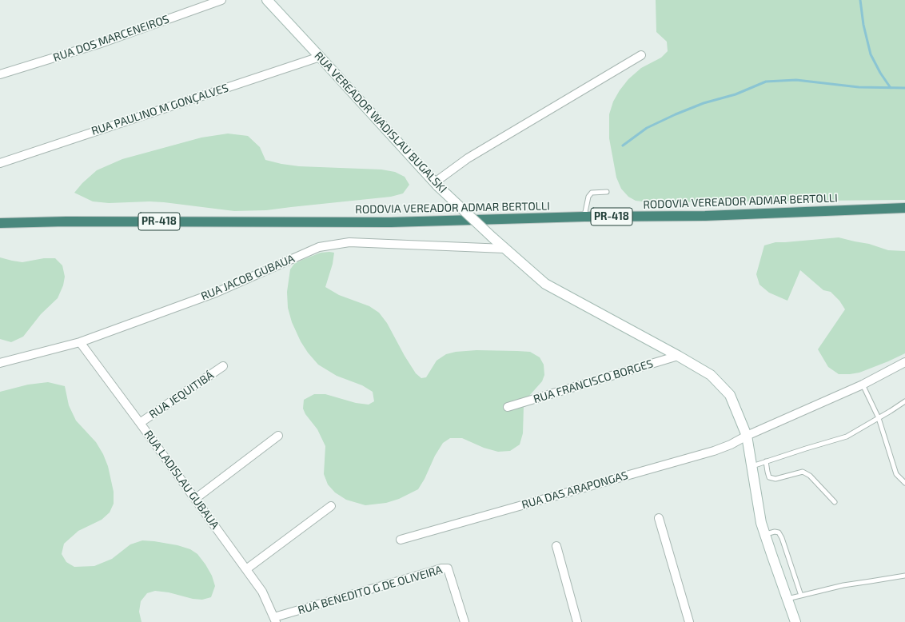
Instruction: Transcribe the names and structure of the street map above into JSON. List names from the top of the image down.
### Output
{
  "streets": {
    "highway": ["RODOVIA VEREADOR ADMAR BERTOLLI", "PR-418"],
    "main road": ["RUA VEREADOR WADISLAU BUGALSKI"],
    "street": [
      "RUA DOS MARCENEIROS",
      "RUA PAULINO M GONÇALVES",
      "RUA JACOB GUBAUA",
      "RUA FRANCISCO BORGES",
      "RUA JEQUITIBÁ",
      "RUA LADISLAU GUBAUA",
      "RUA DAS ARAPONGAS",
      "RUA BENEDITO G DE OLIVEIRA"
    ]
  },
  "crossings": [
    ["RUA PAULINO M GONÇALVES", "RUA VEREADOR WADISLAU BUGALSKI"],
    ["RUA VEREADOR WADISLAU BUGALSKI", "RUA JACOB GUBAUA"],
    ["RUA VEREADOR WADISLAU BUGALSKI", "RUA FRANCISCO BORGES"],
    ["RUA VEREADOR WADISLAU BUGALSKI", "RUA DAS ARAPONGAS"],
    ["RUA JACOB GUBAUA", "RUA LADISLAU GUBAUA"],
    ["RUA JEQUITIBÁ", "RUA LADISLAU GUBAUA"],
    ["RUA LADISLAU GUBAUA", "RUA BENEDITO G DE OLIVEIRA"]
  ]
}
